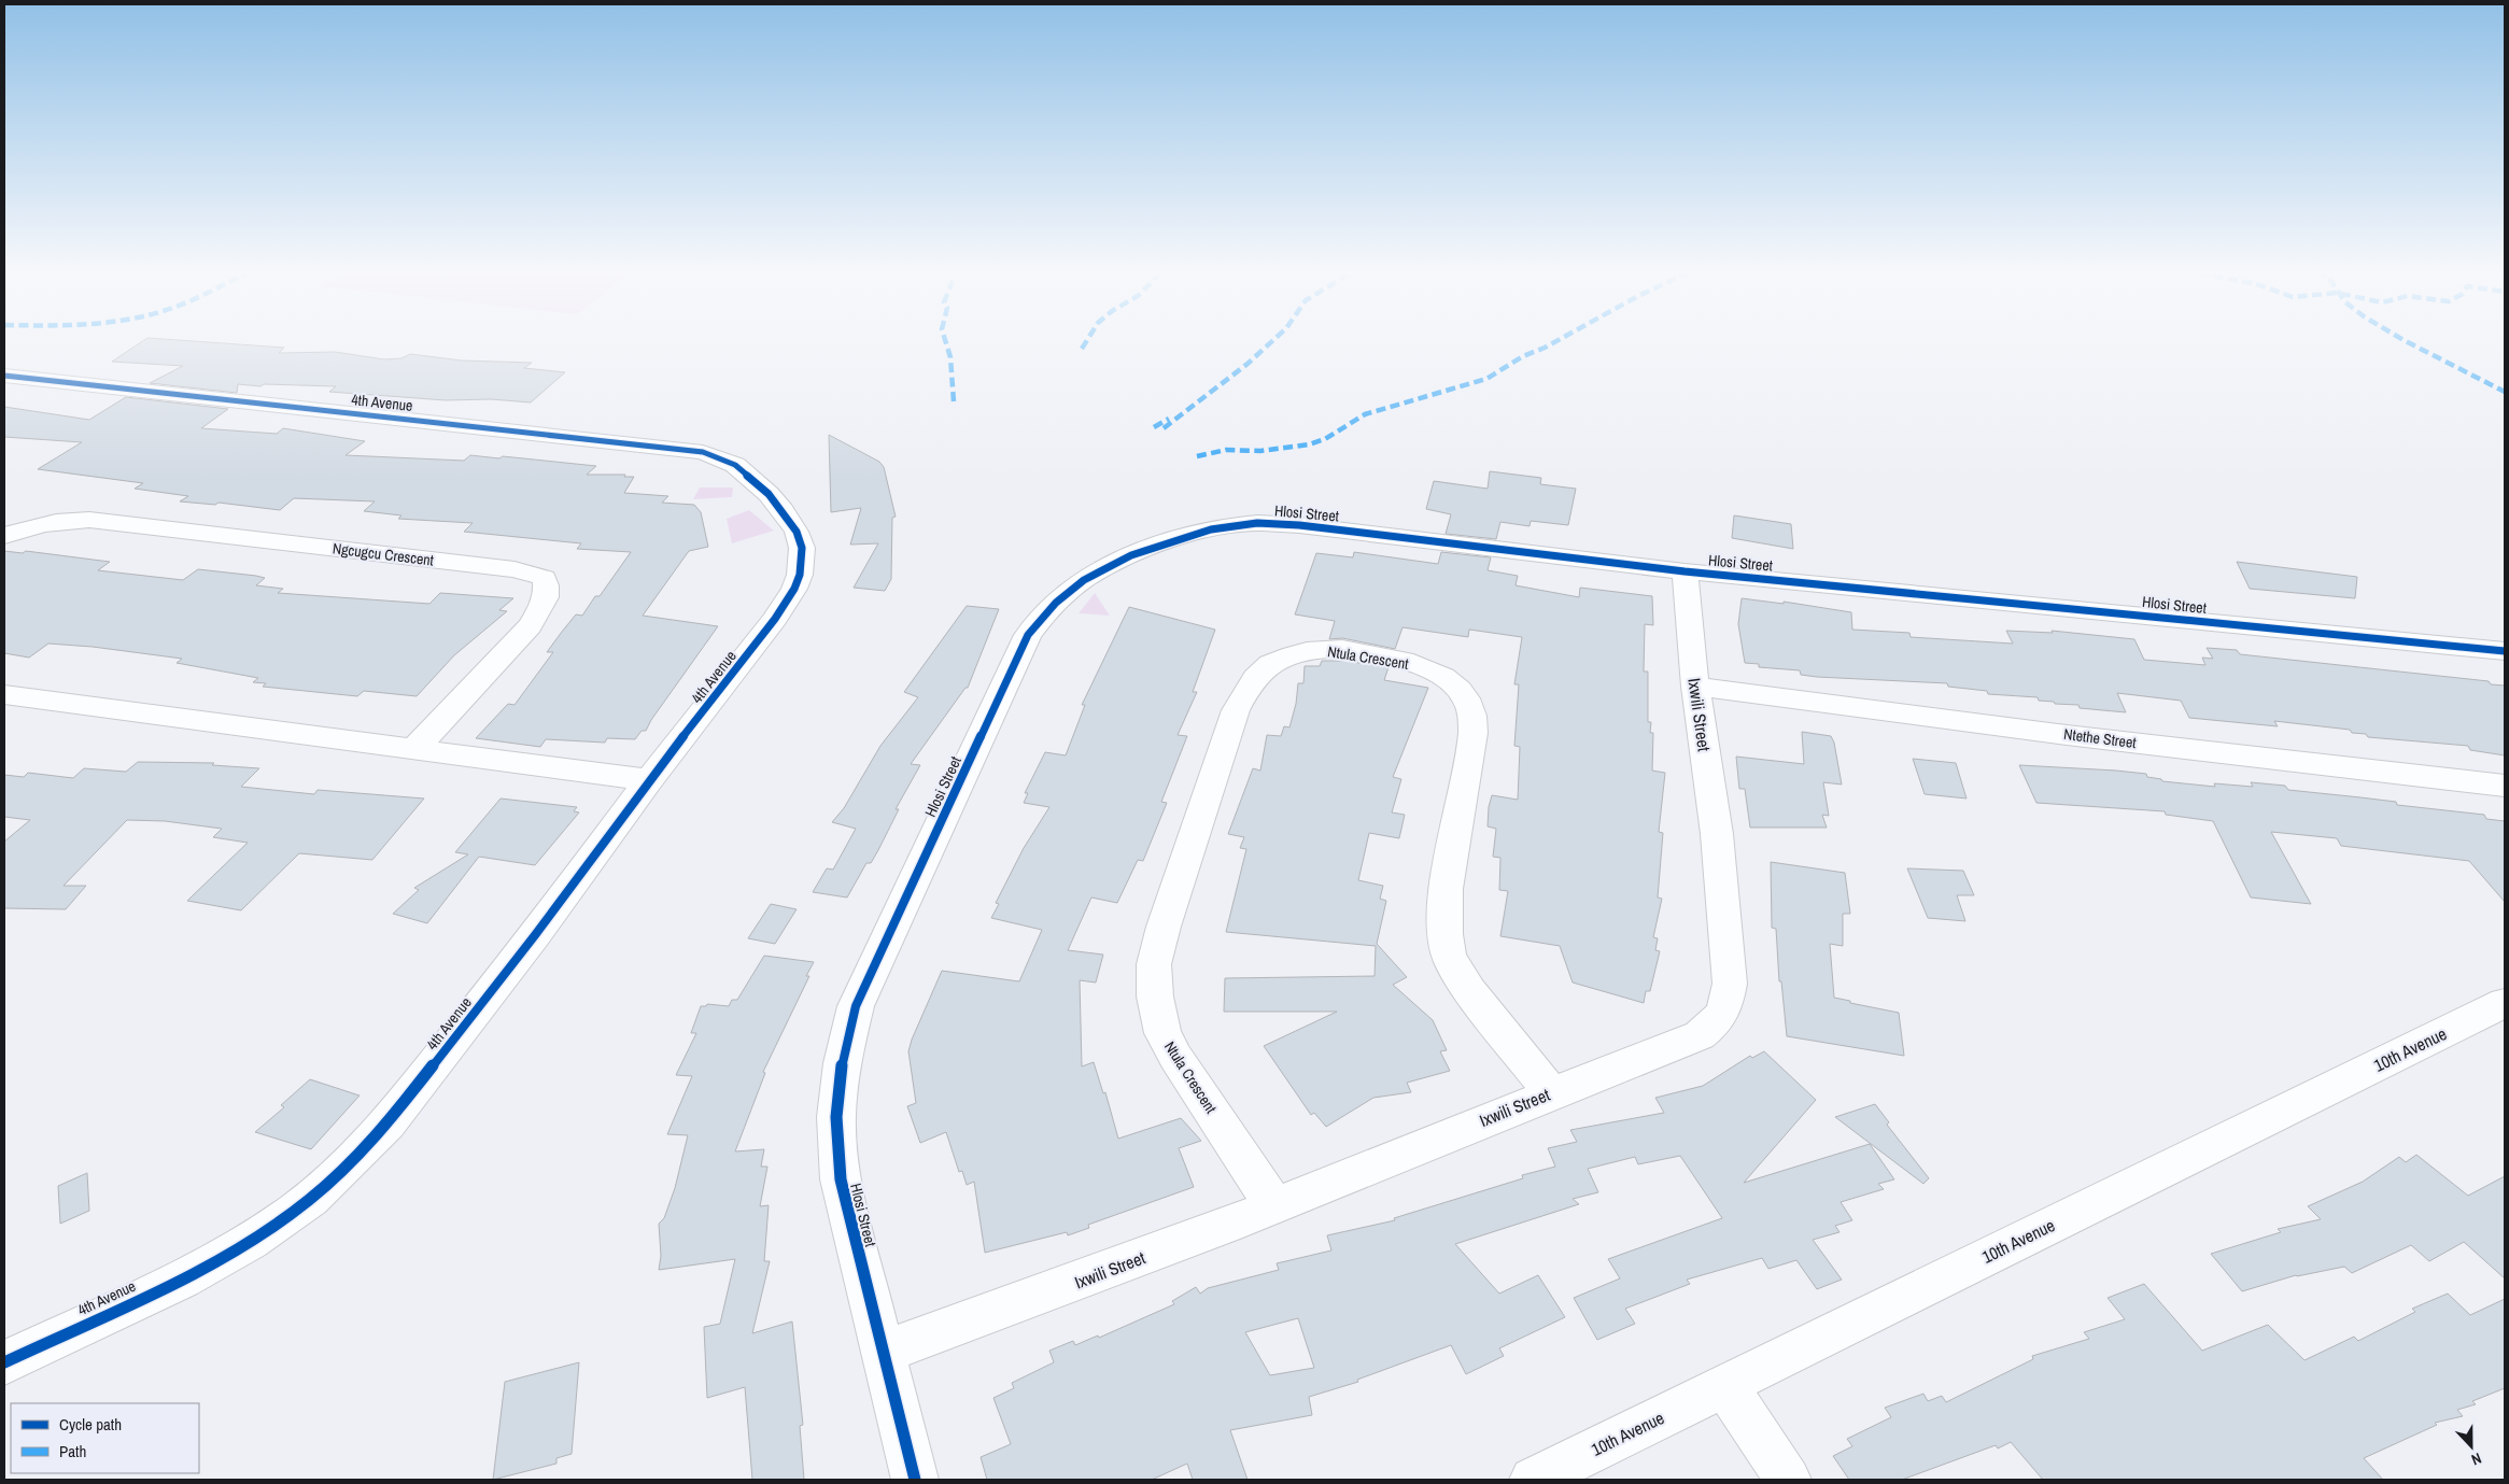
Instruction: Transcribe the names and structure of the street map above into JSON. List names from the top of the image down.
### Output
{
  "streets": {
    "street": [
      "4th Avenue",
      "Hlosi Street",
      "Ngcugcu Crescent",
      "Ntula Crescent",
      "Ixwili Street",
      "Ntethe Street",
      "10th Avenue"
    ]
  },
  "crossings": [
    ["Hlosi Street", "Ixwili Street"],
    ["Ntula Crescent", "Ixwili Street"],
    ["Ixwili Street", "Ntethe Street"]
  ],
  "legend": ["Cycle path", "Path"],
  "north": "bottom"
}
